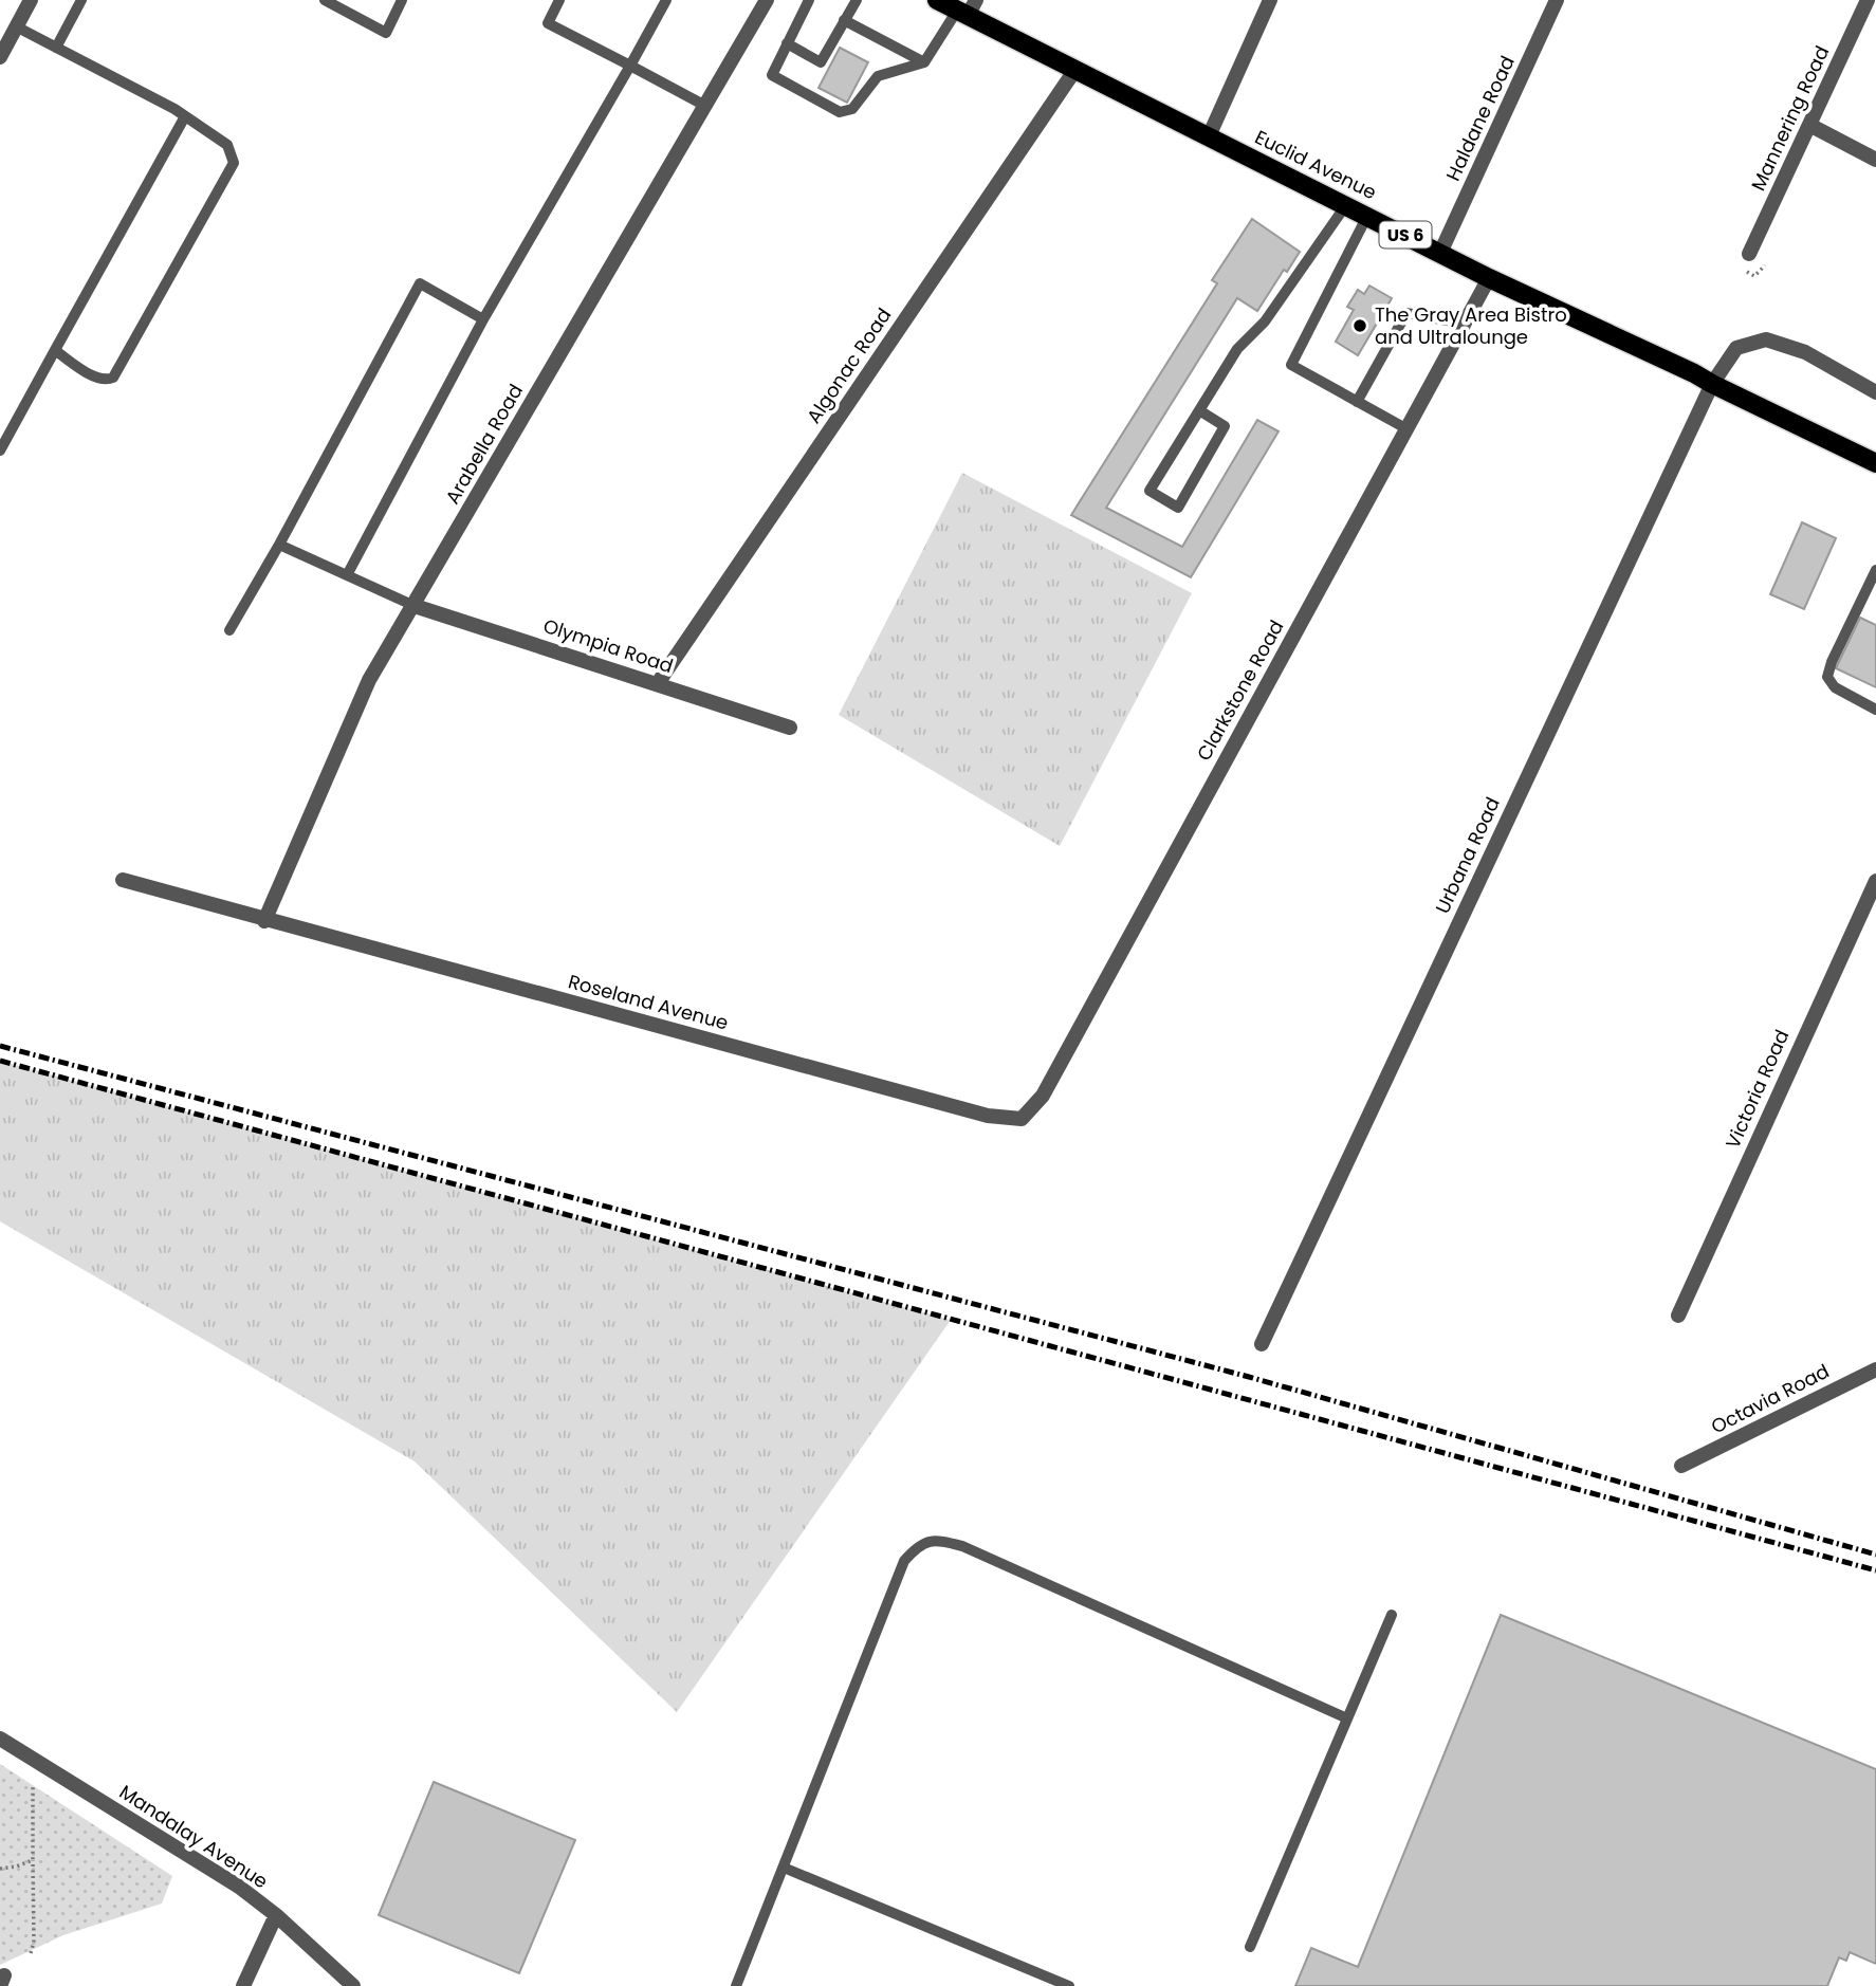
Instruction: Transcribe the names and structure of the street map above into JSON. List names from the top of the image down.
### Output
{
  "streets": {
    "main road": ["Euclid Avenue", "US 6"],
    "street": [
      "Haldane Road",
      "Mannering Road",
      "Algonac Road",
      "Arabella Road",
      "Olympia Road",
      "Clarkstone Road",
      "Urbana Road",
      "Roseland Avenue",
      "Victoria Road",
      "Octavia Road",
      "Mandalay Avenue"
    ]
  },
  "crossings": [
    ["Haldane Road", "Euclid Avenue"],
    ["Euclid Avenue", "Algonac Road"],
    ["Euclid Avenue", "Clarkstone Road"],
    ["Euclid Avenue", "Urbana Road"],
    ["Algonac Road", "Olympia Road"],
    ["Arabella Road", "Olympia Road"],
    ["Arabella Road", "Roseland Avenue"],
    ["Clarkstone Road", "Roseland Avenue"]
  ],
  "places": ["The Gray Area Bistro and Ultralounge"]
}
